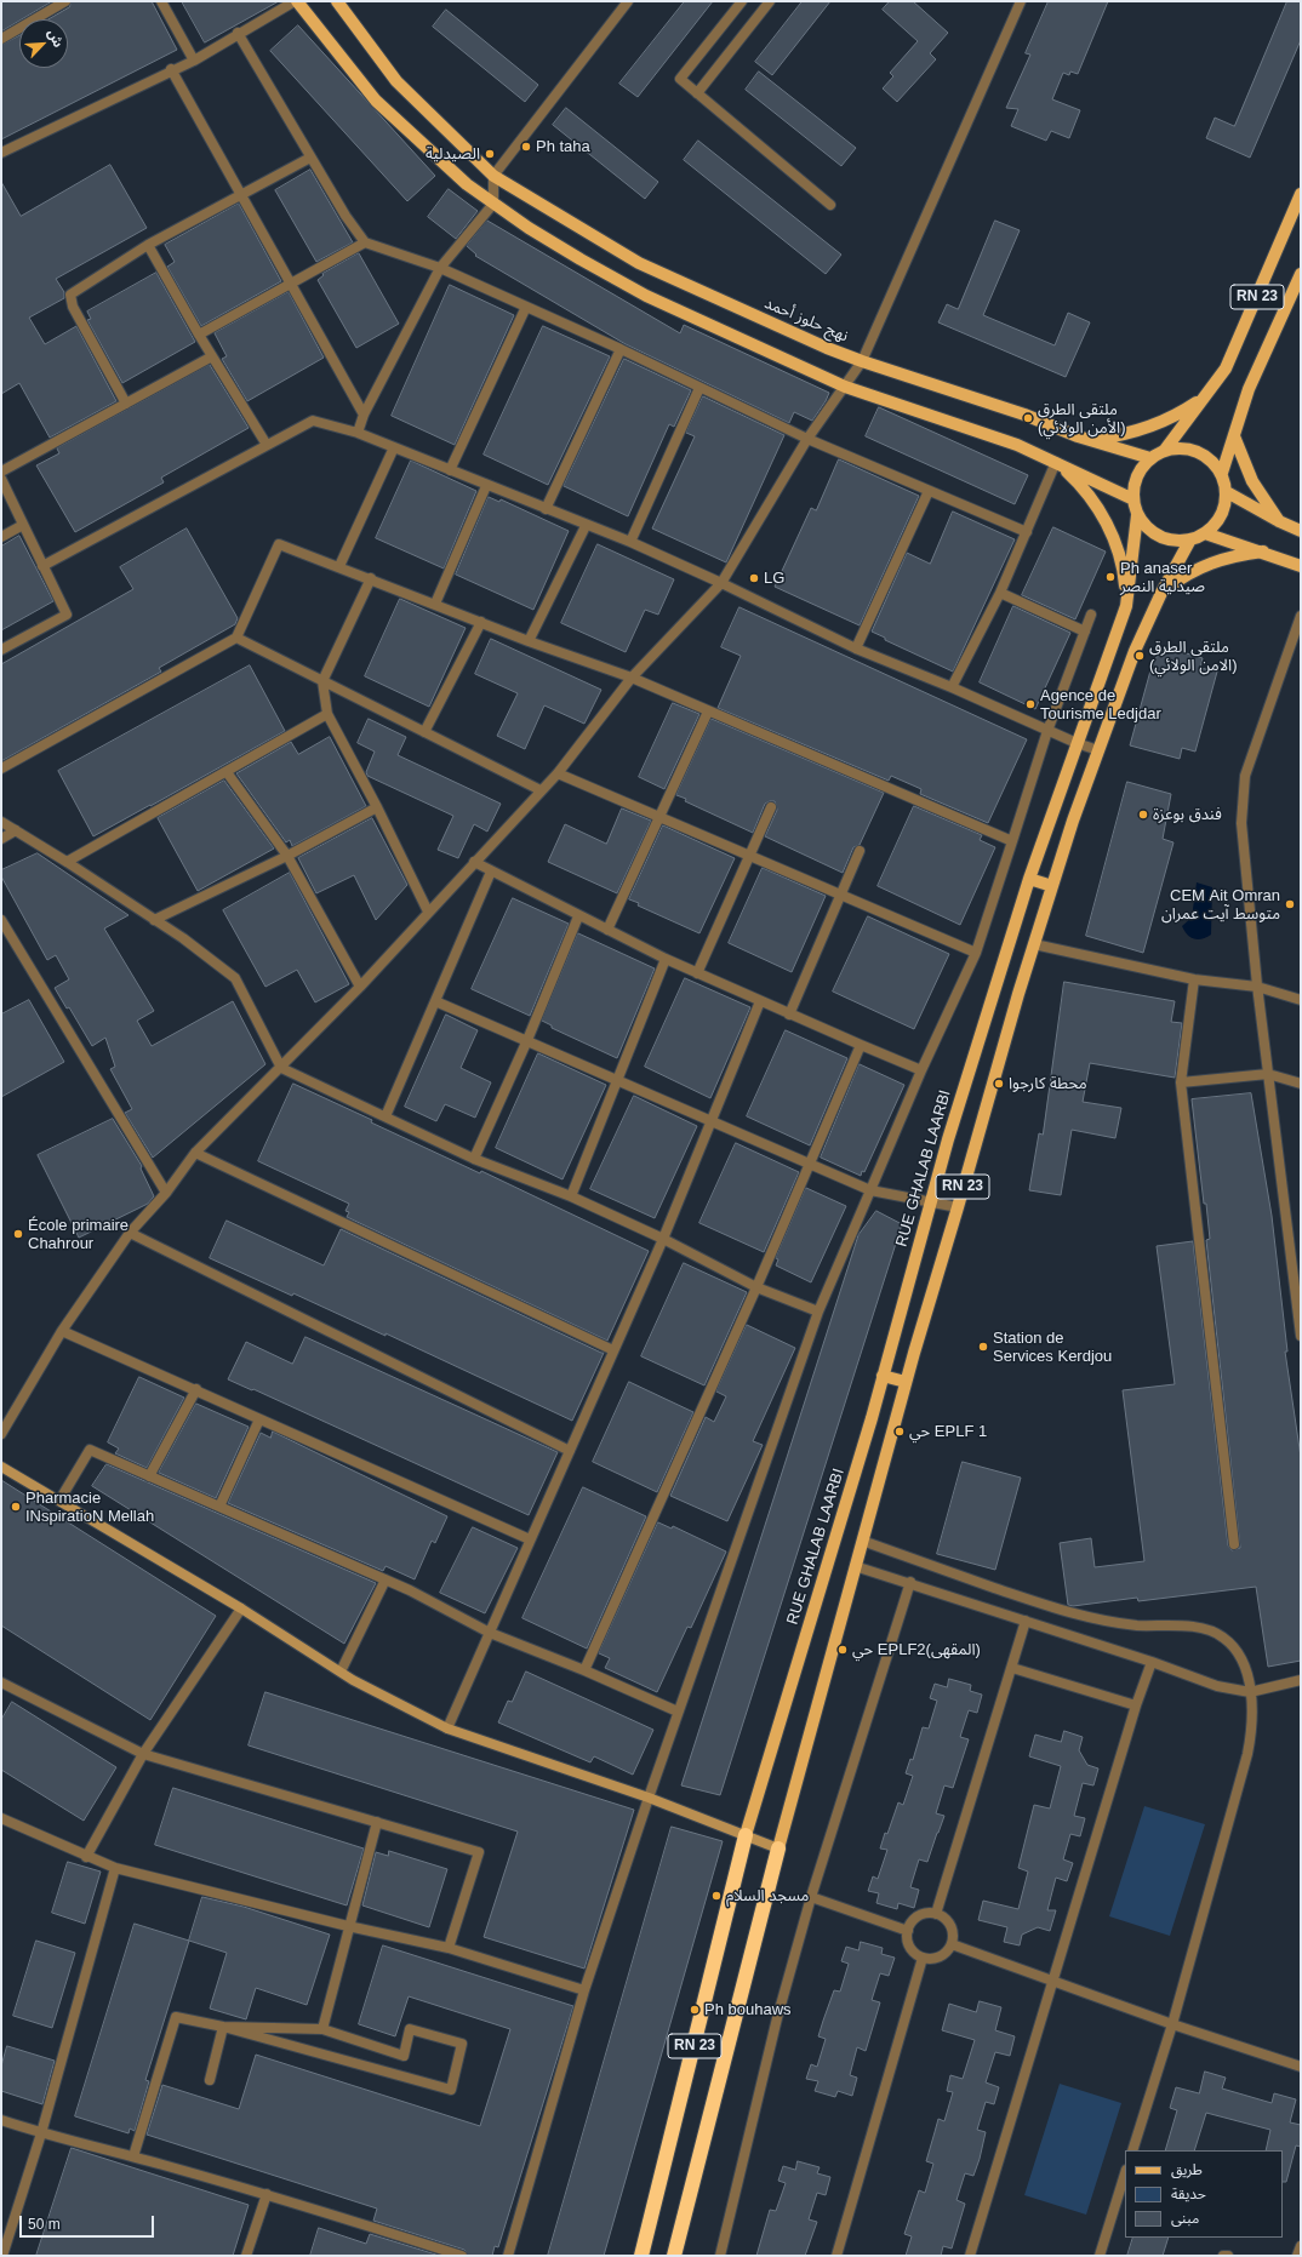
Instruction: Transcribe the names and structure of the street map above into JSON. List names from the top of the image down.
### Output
{
  "streets": {
    "highway": ["RN 23"],
    "main road": ["نهج حلوز أحمد", "RUE GHALAB LAARBI"]
  },
  "crossings": [
    ["RN 23", "نهج حلوز أحمد"],
    ["RN 23", "RUE GHALAB LAARBI"],
    ["نهج حلوز أحمد", "RUE GHALAB LAARBI"]
  ],
  "places": [
    "Ph taha",
    "الصيدلية",
    "ملتقى الطرق (الأمن الولائي)",
    "Ph anaser صيدلية النصر",
    "LG",
    "ملتقى الطرق (الامن الولائي)",
    "Agence de Tourisme Ledjdar",
    "فندق بوعزة",
    "CEM Ait Omran متوسط آيت عمران",
    "محطة كارجوا",
    "École primaire Chahrour",
    "Station de Services Kerdjou",
    "حي EPLF 1",
    "Pharmacie INspiratioN Mellah",
    "حي EPLF2(المقهى)",
    "مسجد السلام",
    "Ph bouhaws"
  ],
  "legend": ["طريق", "حديقة", "مبنى"],
  "scale_bar": "50 m",
  "north": "top right"
}
